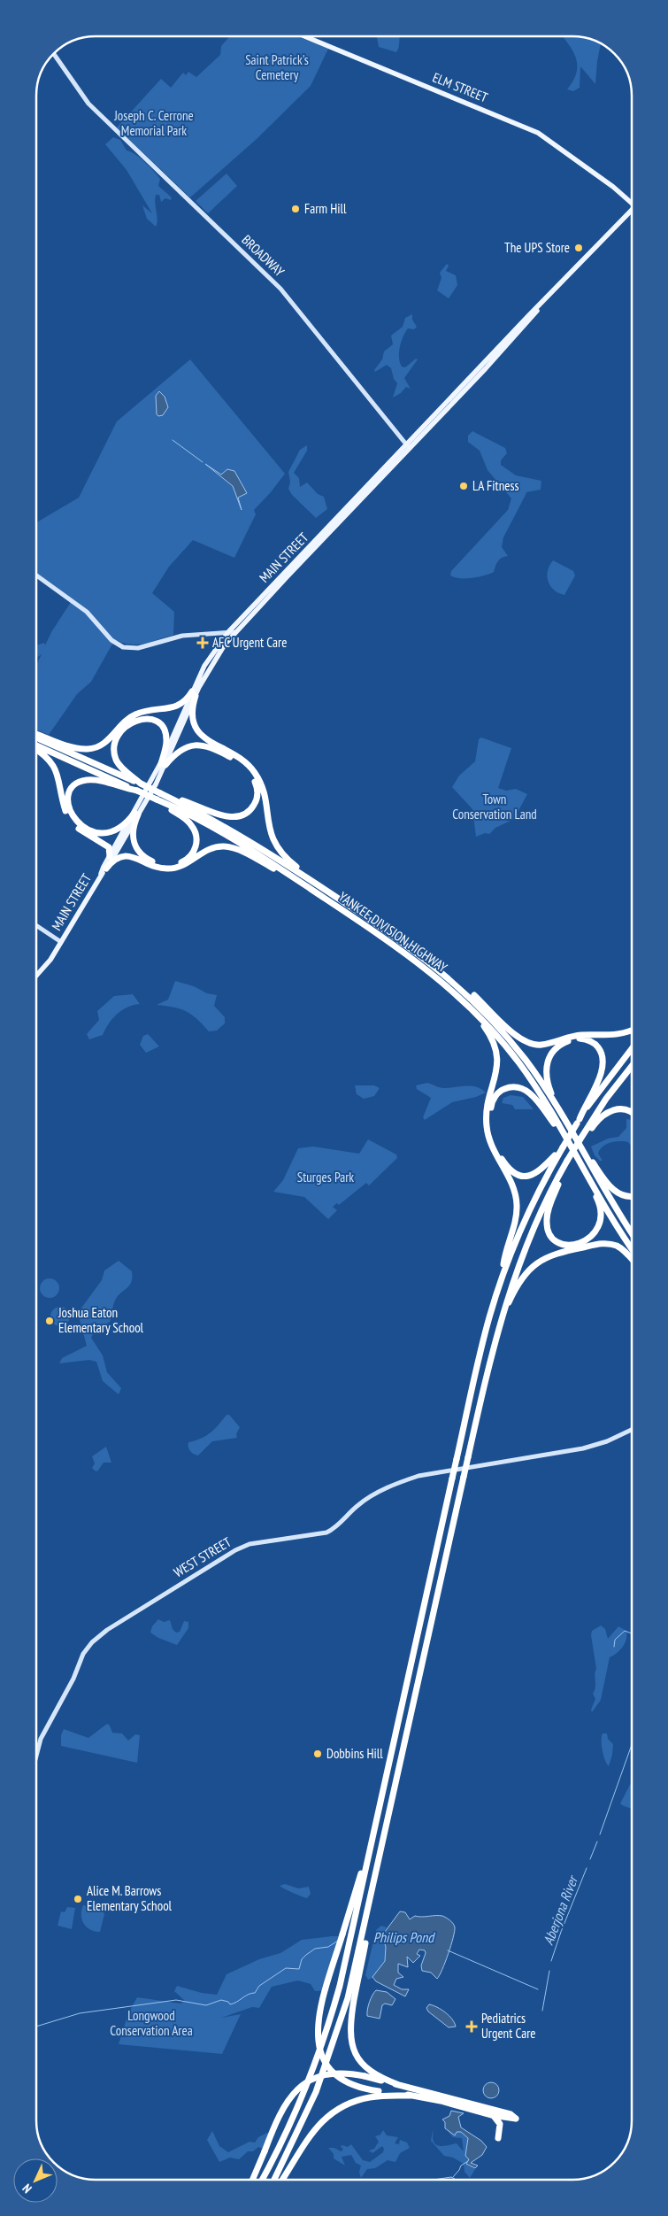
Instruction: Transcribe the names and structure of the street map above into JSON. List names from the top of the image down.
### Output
{
  "streets": {
    "highway": ["YANKEE DIVISION HIGHWAY"],
    "main road": [
      "ELM STREET",
      "BROADWAY",
      "MAIN STREET",
      "WEST STREET"
    ]
  },
  "crossings": [
    ["BROADWAY", "MAIN STREET"]
  ],
  "water": ["Aberjona River", "Philips Pond"],
  "parks": [
    "Saint Patrick's Cemetery",
    "Joseph C. Cerrone Memorial Park",
    "Town Conservation Land",
    "Sturges Park",
    "Longwood Conservation Area"
  ],
  "places": {
    "other": [
      "Farm Hill",
      "The UPS Store",
      "LA Fitness",
      "Joshua Eaton Elementary School",
      "Dobbins Hill",
      "Alice M. Barrows Elementary School"
    ],
    "health": ["AFC Urgent Care", "Pediatrics Urgent Care"]
  },
  "north": "bottom left"
}
